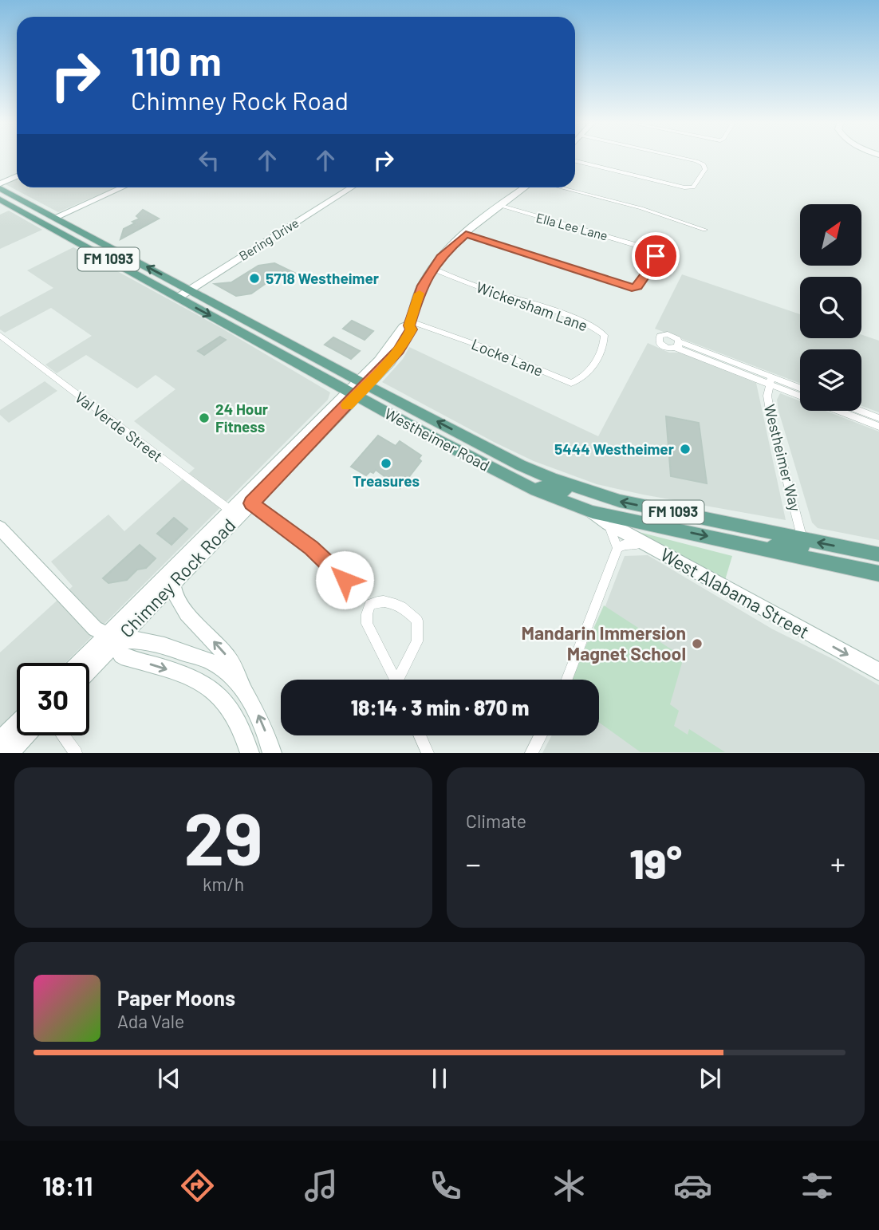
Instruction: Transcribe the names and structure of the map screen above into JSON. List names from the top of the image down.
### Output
{
  "streets": {
    "main road": ["FM 1093", "Westheimer Road"],
    "street": [
      "Ella Lee Lane",
      "Bering Drive",
      "Wickersham Lane",
      "Locke Lane",
      "Val Verde Street",
      "Westheimer Way",
      "Chimney Rock Road",
      "West Alabama Street"
    ]
  },
  "crossings": [
    ["Ella Lee Lane", "Chimney Rock Road"],
    ["Bering Drive", "Westheimer Road"],
    ["Wickersham Lane", "Locke Lane"],
    ["Wickersham Lane", "Chimney Rock Road"],
    ["Locke Lane", "Chimney Rock Road"],
    ["Val Verde Street", "Chimney Rock Road"],
    ["Westheimer Road", "Westheimer Way"],
    ["Westheimer Road", "Chimney Rock Road"],
    ["Westheimer Road", "West Alabama Street"]
  ],
  "one_way": ["West Alabama Street"],
  "places": [
    "5718 Westheimer",
    "24 Hour Fitness",
    "5444 Westheimer",
    "Treasures",
    "Mandarin Immersion Magnet School"
  ],
  "north": "top right",
  "page": {
    "turn": ["110 m", "Chimney Rock Road"],
    "limit": "30",
    "trip": "18:14 · 3 min · 870 m",
    "tile": [
      ["29", "km/h"],
      "Climate"
    ],
    "heat": ["−", "19°", "+"],
    "song": ["Paper Moons", "Ada Vale"],
    "tabs": "18:11"
  }
}
